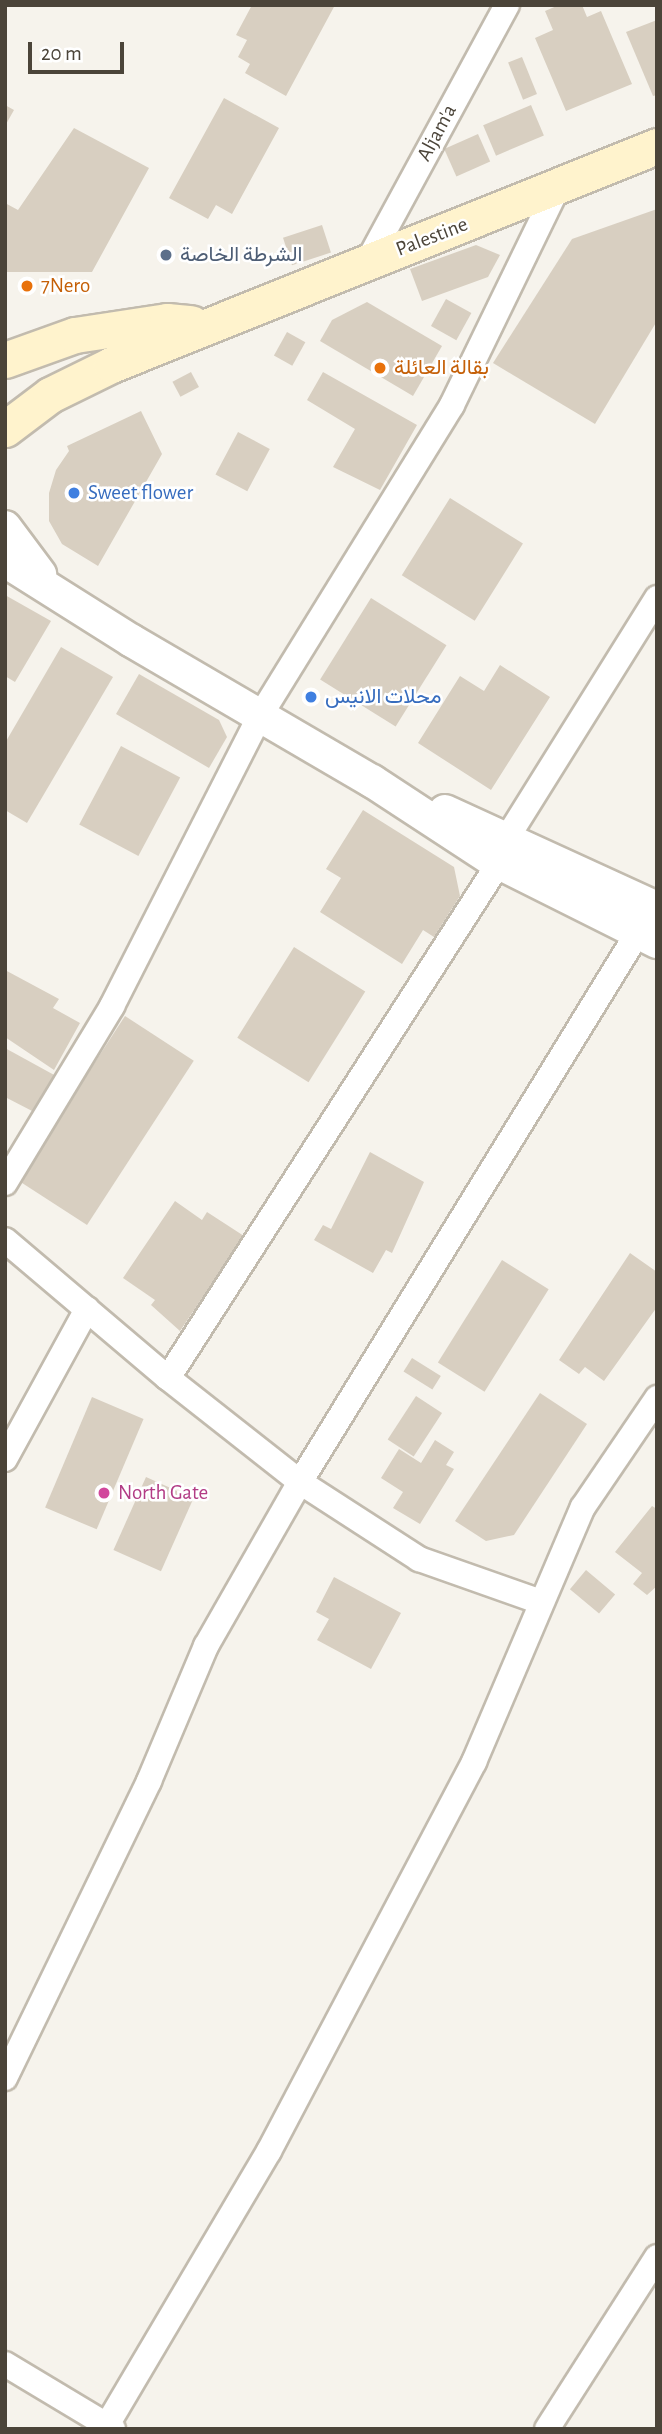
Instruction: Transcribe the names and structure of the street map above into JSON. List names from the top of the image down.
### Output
{
  "streets": {
    "main road": ["Palestine"],
    "street": ["Aljam'a"]
  },
  "crossings": [
    ["Aljam'a", "Palestine"]
  ],
  "places": [
    "الشرطة الخاصة",
    "7Nero",
    "بقالة العائلة",
    "Sweet flower",
    "محلات الانيس",
    "North Gate"
  ],
  "scale_bar": "20 m"
}
